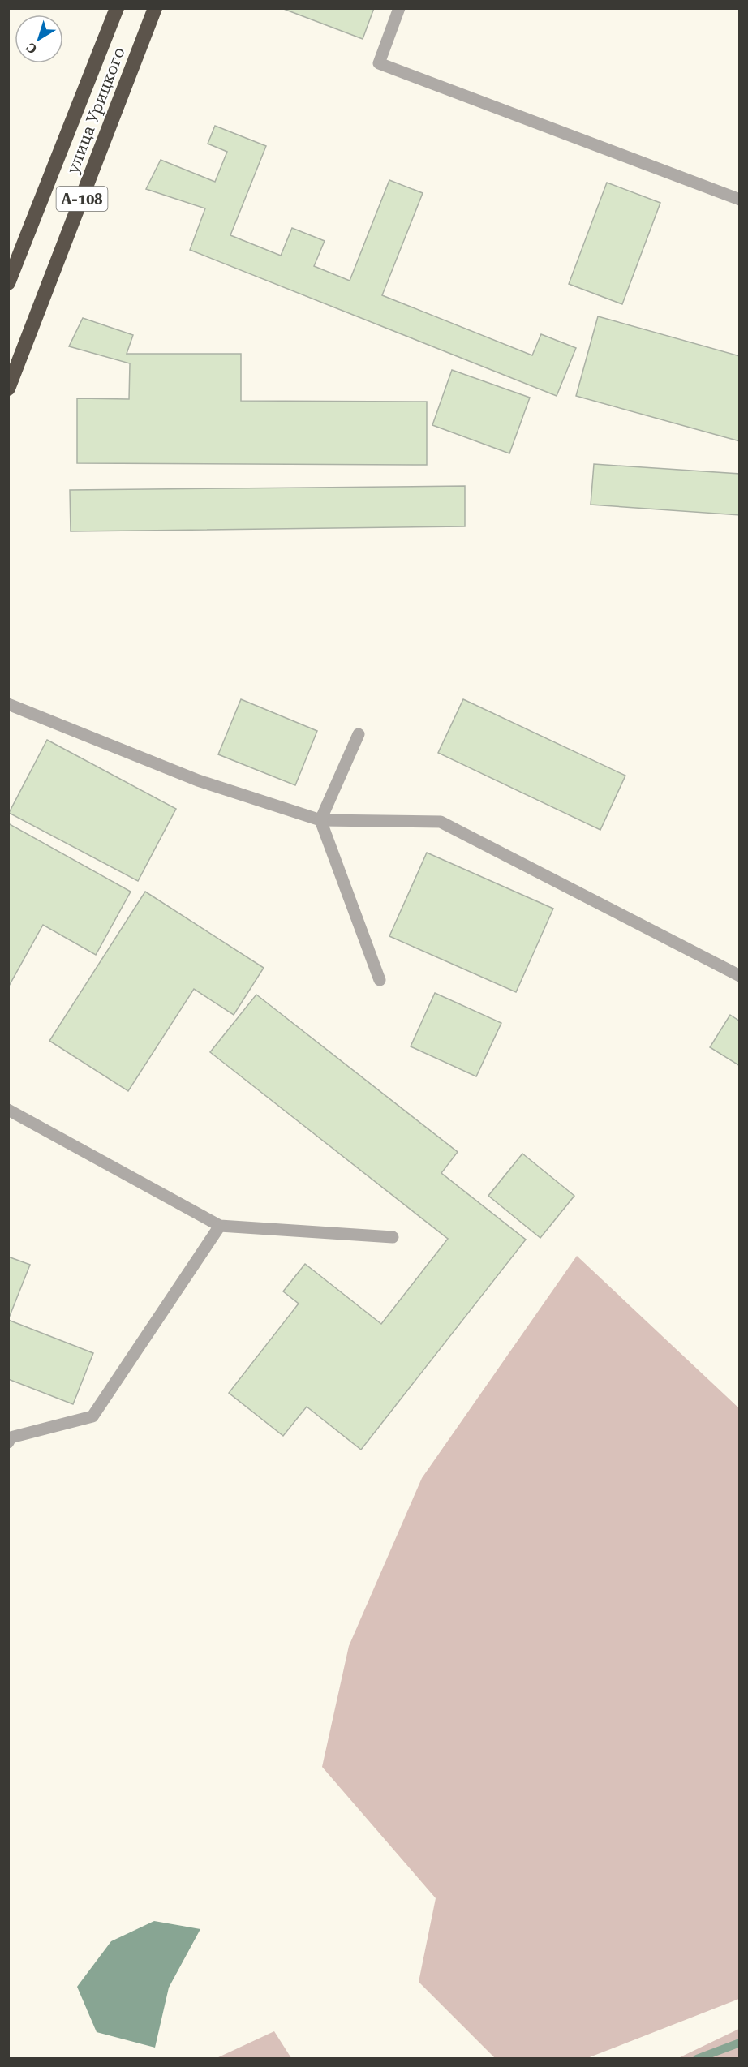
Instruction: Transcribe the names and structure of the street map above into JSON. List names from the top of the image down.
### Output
{
  "streets": {
    "highway": ["улица Урицкого", "А-108"]
  },
  "north": "bottom left"
}
